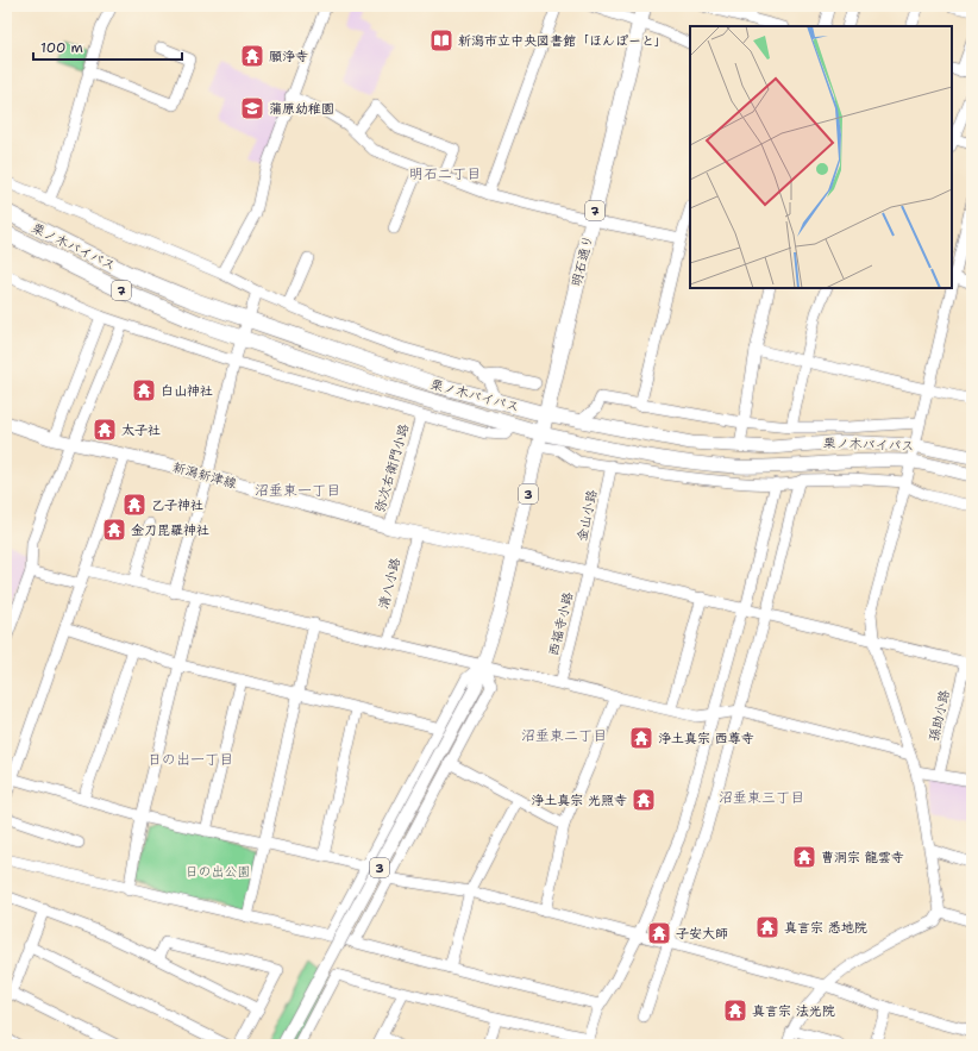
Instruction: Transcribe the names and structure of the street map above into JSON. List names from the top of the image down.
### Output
{
  "streets": {
    "highway": ["7", "栗ノ木バイパス", "明石通り"],
    "main road": ["新潟新津線", "3"],
    "street": [
      "弥次右衛門小路",
      "金山小路",
      "清八小路",
      "西福寺小路",
      "孫助小路"
    ]
  },
  "crossings": [
    ["栗ノ木バイパス", "明石通り"],
    ["栗ノ木バイパス", "3"],
    ["明石通り", "3"],
    ["弥次右衛門小路", "新潟新津線"],
    ["新潟新津線", "3"],
    ["新潟新津線", "清八小路"],
    ["金山小路", "西福寺小路"]
  ],
  "districts": [
    "明石二丁目",
    "沼垂東一丁目",
    "沼垂東二丁目",
    "日の出一丁目",
    "沼垂東三丁目"
  ],
  "parks": ["日の出公園"],
  "places": {
    "library": ["新潟市立中央図書館「ほんぽーと」"],
    "temple": [
      "願浄寺",
      "白山神社",
      "太子社",
      "乙子神社",
      "金刀毘羅神社",
      "浄土真宗 西尊寺",
      "浄土真宗 光照寺",
      "曹洞宗 龍雲寺",
      "真言宗 悉地院",
      "子安大師",
      "真言宗 法光院"
    ],
    "school or university": ["蒲原幼稚園"]
  },
  "scale_bar": "100 m"
}
